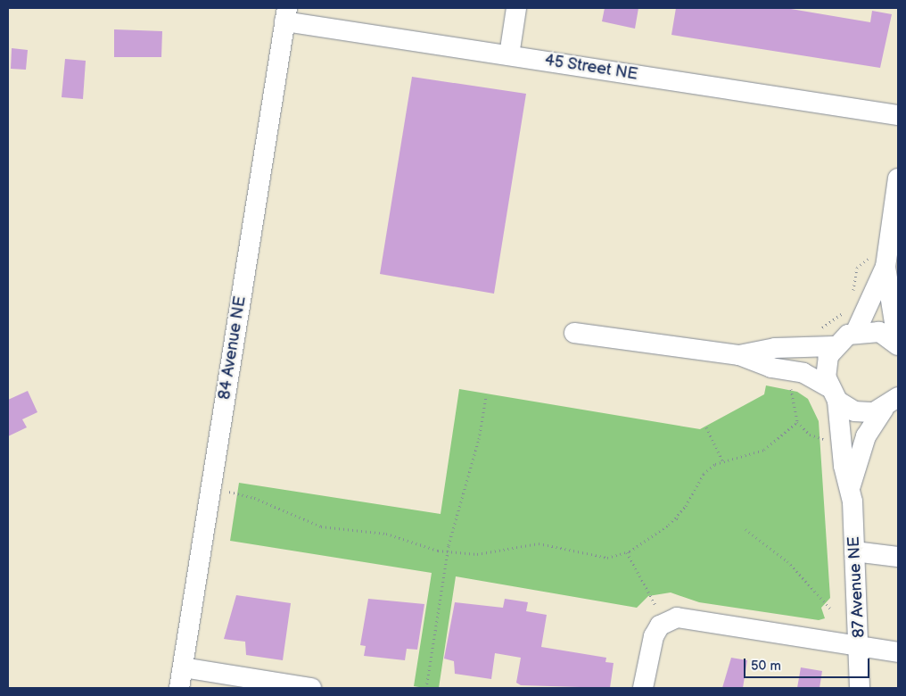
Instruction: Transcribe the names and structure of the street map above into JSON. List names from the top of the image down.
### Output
{
  "streets": {
    "street": ["45 Street NE", "84 Avenue NE", "87 Avenue NE"]
  },
  "crossings": [
    ["45 Street NE", "84 Avenue NE"]
  ],
  "scale_bar": "50 m"
}
